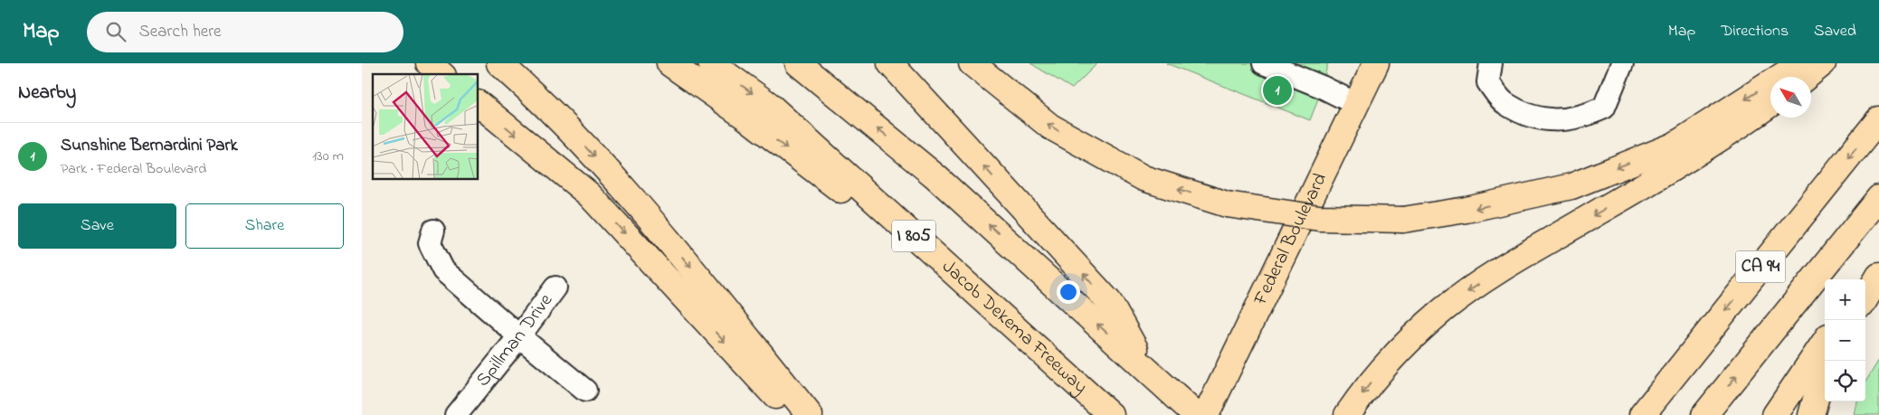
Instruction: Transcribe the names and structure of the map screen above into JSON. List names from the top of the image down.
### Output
{
  "streets": {
    "main road": [
      "I 805",
      "Federal Boulevard",
      "CA 94",
      "Jacob Dekema Freeway"
    ],
    "street": ["Spillman Drive"]
  },
  "north": "top left",
  "page": {
    "header": "Map",
    "search": "Search here",
    "nav": ["Map", "Directions", "Saved"],
    "heading": "Nearby",
    "pins": "1",
    "list": [
      {
        "mark": "1",
        "name": "Sunshine Bernardini Park",
        "note": "Park · Federal Boulevard",
        "value": "130 m"
      }
    ],
    "buttons": ["Save", "Share"],
    "map_buttons": ["+", "−"]
  }
}
